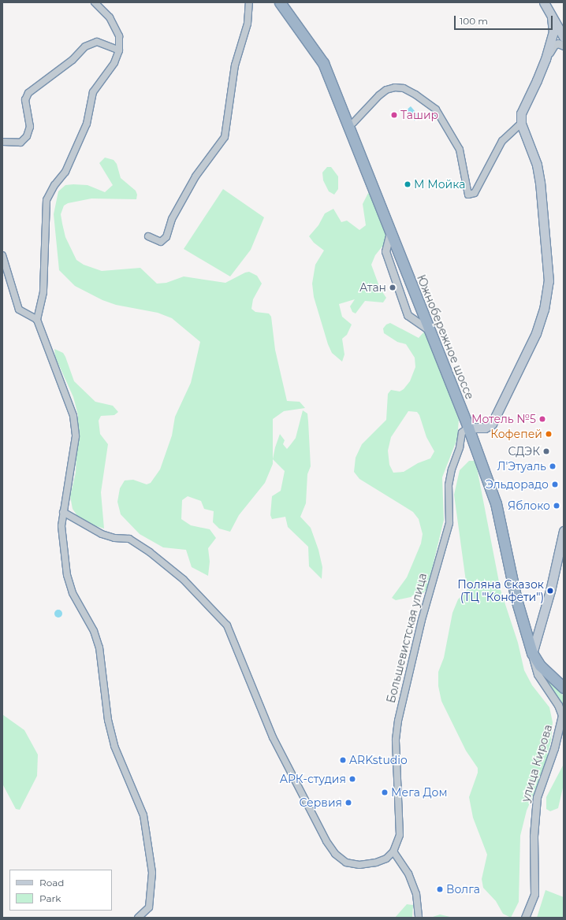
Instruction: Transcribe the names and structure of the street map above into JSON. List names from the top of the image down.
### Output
{
  "streets": {
    "highway": ["Южнобережное шоссе"],
    "street": ["Большевистская улица", "улица Кирова"]
  },
  "crossings": [
    ["Южнобережное шоссе", "Большевистская улица"],
    ["Южнобережное шоссе", "улица Кирова"]
  ],
  "places": [
    "Ташир",
    "М Мойка",
    "Атан",
    "Мотель №5",
    "Кофепей",
    "СДЭК",
    "Л'Этуаль",
    "Эльдорадо",
    "Яблоко",
    "Поляна Сказок (ТЦ \"Конфети\")",
    "ARKstudio",
    "АРК-студия",
    "Мега Дом",
    "Сервия",
    "Волга"
  ],
  "legend": ["Road", "Park"],
  "scale_bar": "100 m"
}
